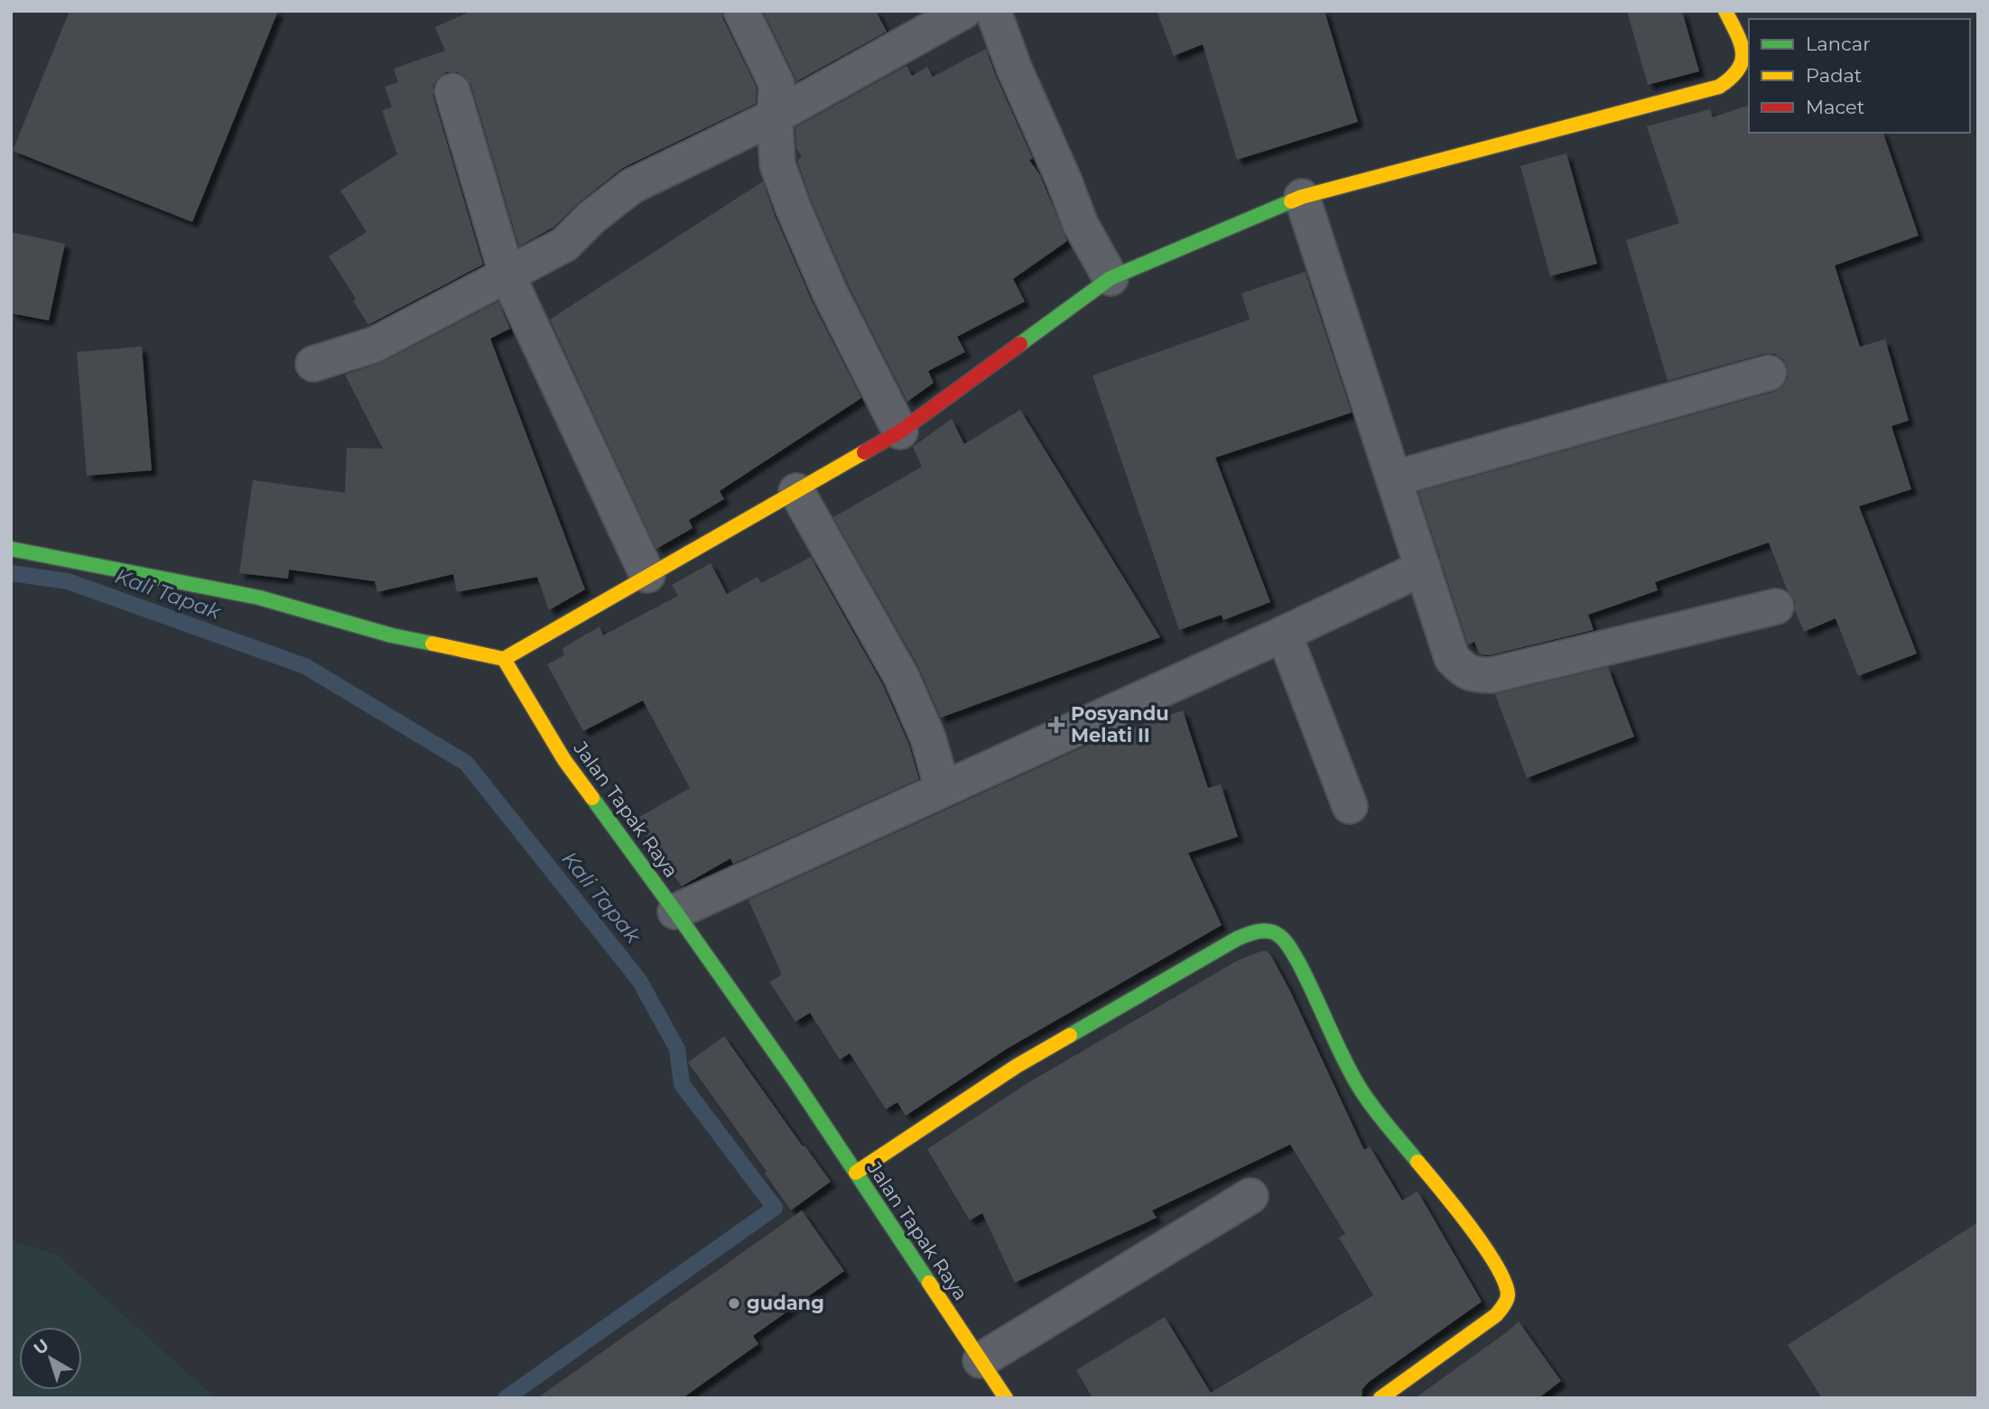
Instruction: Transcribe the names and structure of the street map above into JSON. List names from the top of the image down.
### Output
{
  "streets": {
    "street": ["Jalan Tapak Raya"]
  },
  "water": ["Kali Tapak"],
  "places": {
    "health": ["Posyandu Melati II"],
    "other": ["gudang"]
  },
  "legend": ["Lancar", "Padat", "Macet"],
  "north": "top left"
}
